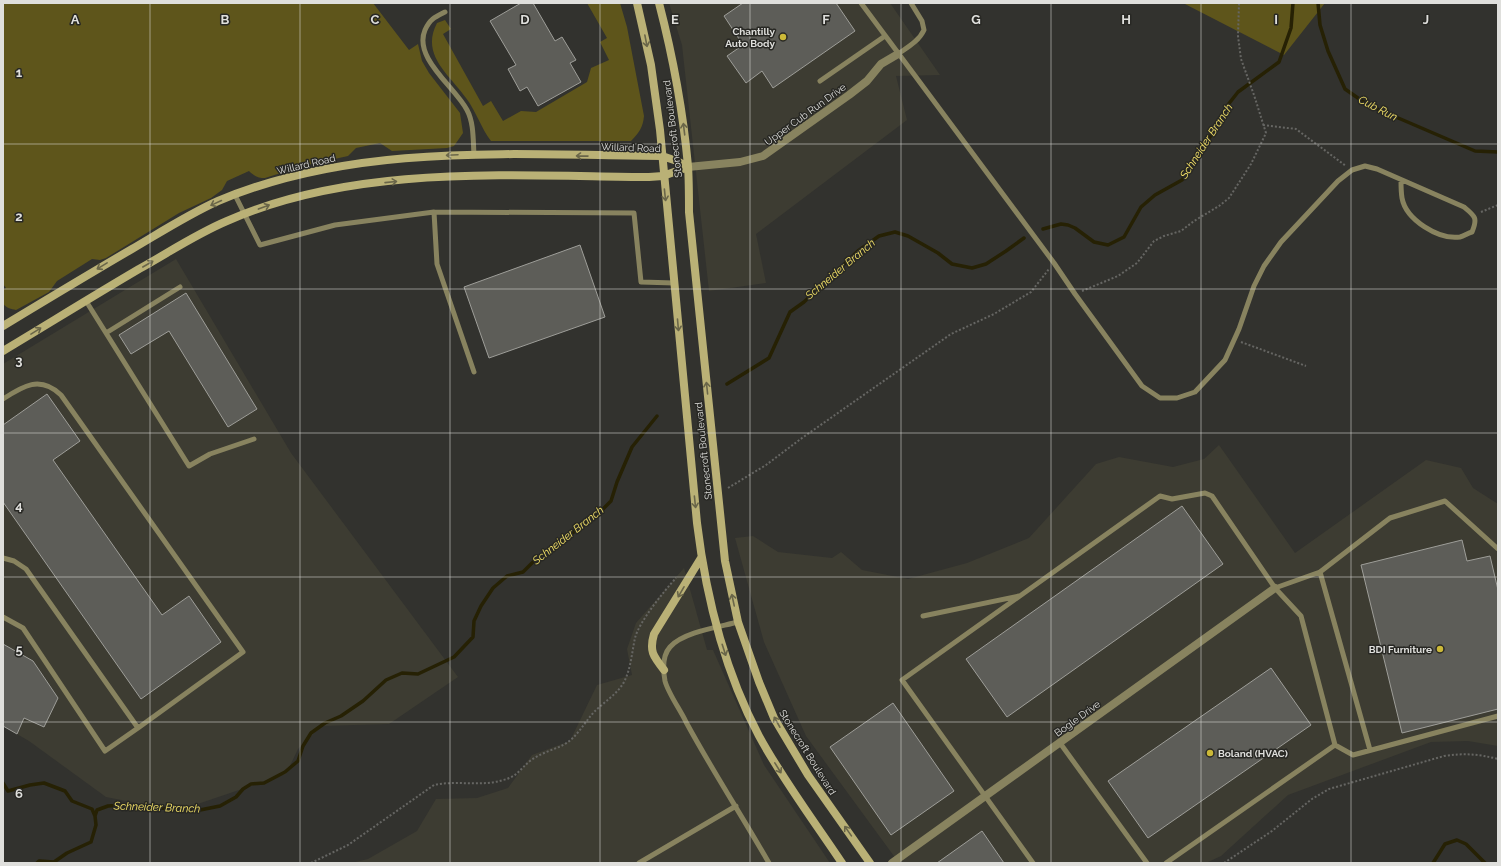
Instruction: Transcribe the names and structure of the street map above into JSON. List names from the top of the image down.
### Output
{
  "streets": {
    "main road": ["Stonecroft Boulevard", "Willard Road"],
    "street": ["Upper Cub Run Drive", "Bogle Drive"]
  },
  "crossings": [
    ["Upper Cub Run Drive", "Stonecroft Boulevard"],
    ["Upper Cub Run Drive", "Willard Road"],
    ["Stonecroft Boulevard", "Willard Road"]
  ],
  "water": ["Cub Run", "Schneider Branch"],
  "places": ["Chantilly Auto Body", "BDI Furniture", "Boland (HVAC)"],
  "grid": {
    "columns": [
      "A",
      "B",
      "C",
      "D",
      "E",
      "F",
      "G",
      "H",
      "I",
      "J"
    ],
    "rows": [
      "1",
      "2",
      "3",
      "4",
      "5",
      "6"
    ]
  }
}
